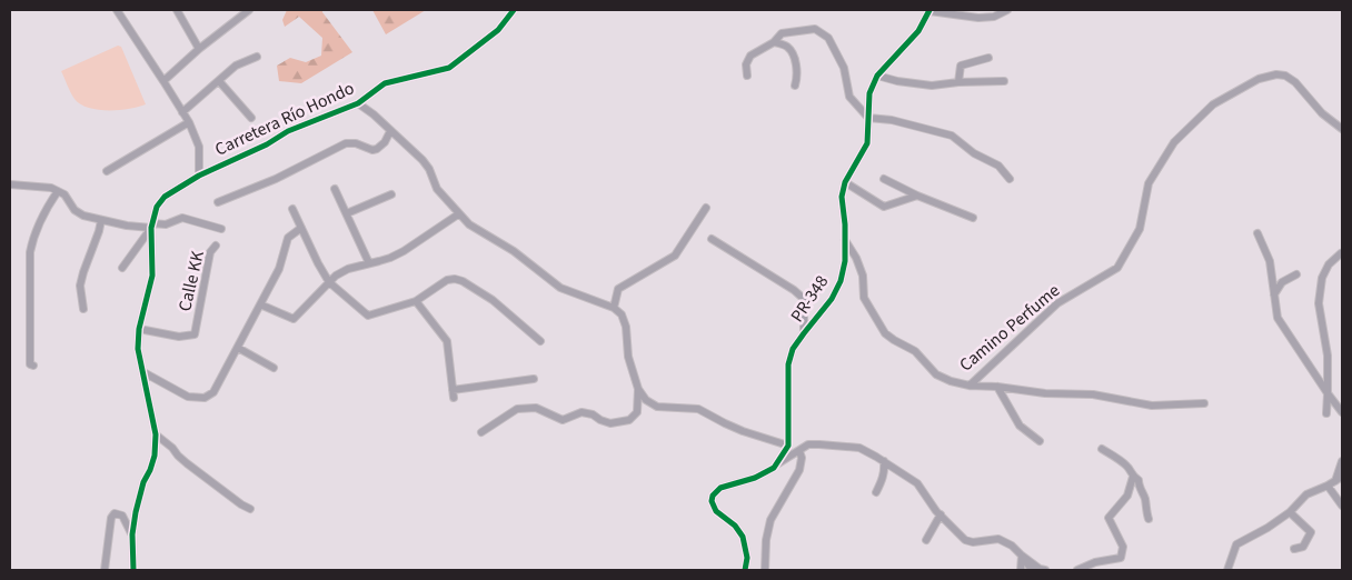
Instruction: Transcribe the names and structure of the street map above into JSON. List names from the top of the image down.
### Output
{
  "streets": {
    "street": [
      "Carretera Río Hondo",
      "Calle KK",
      "PR-348",
      "Camino Perfume"
    ]
  },
  "crossings": [
    ["Carretera Río Hondo", "Calle KK"],
    ["PR-348", "Camino Perfume"]
  ]
}
